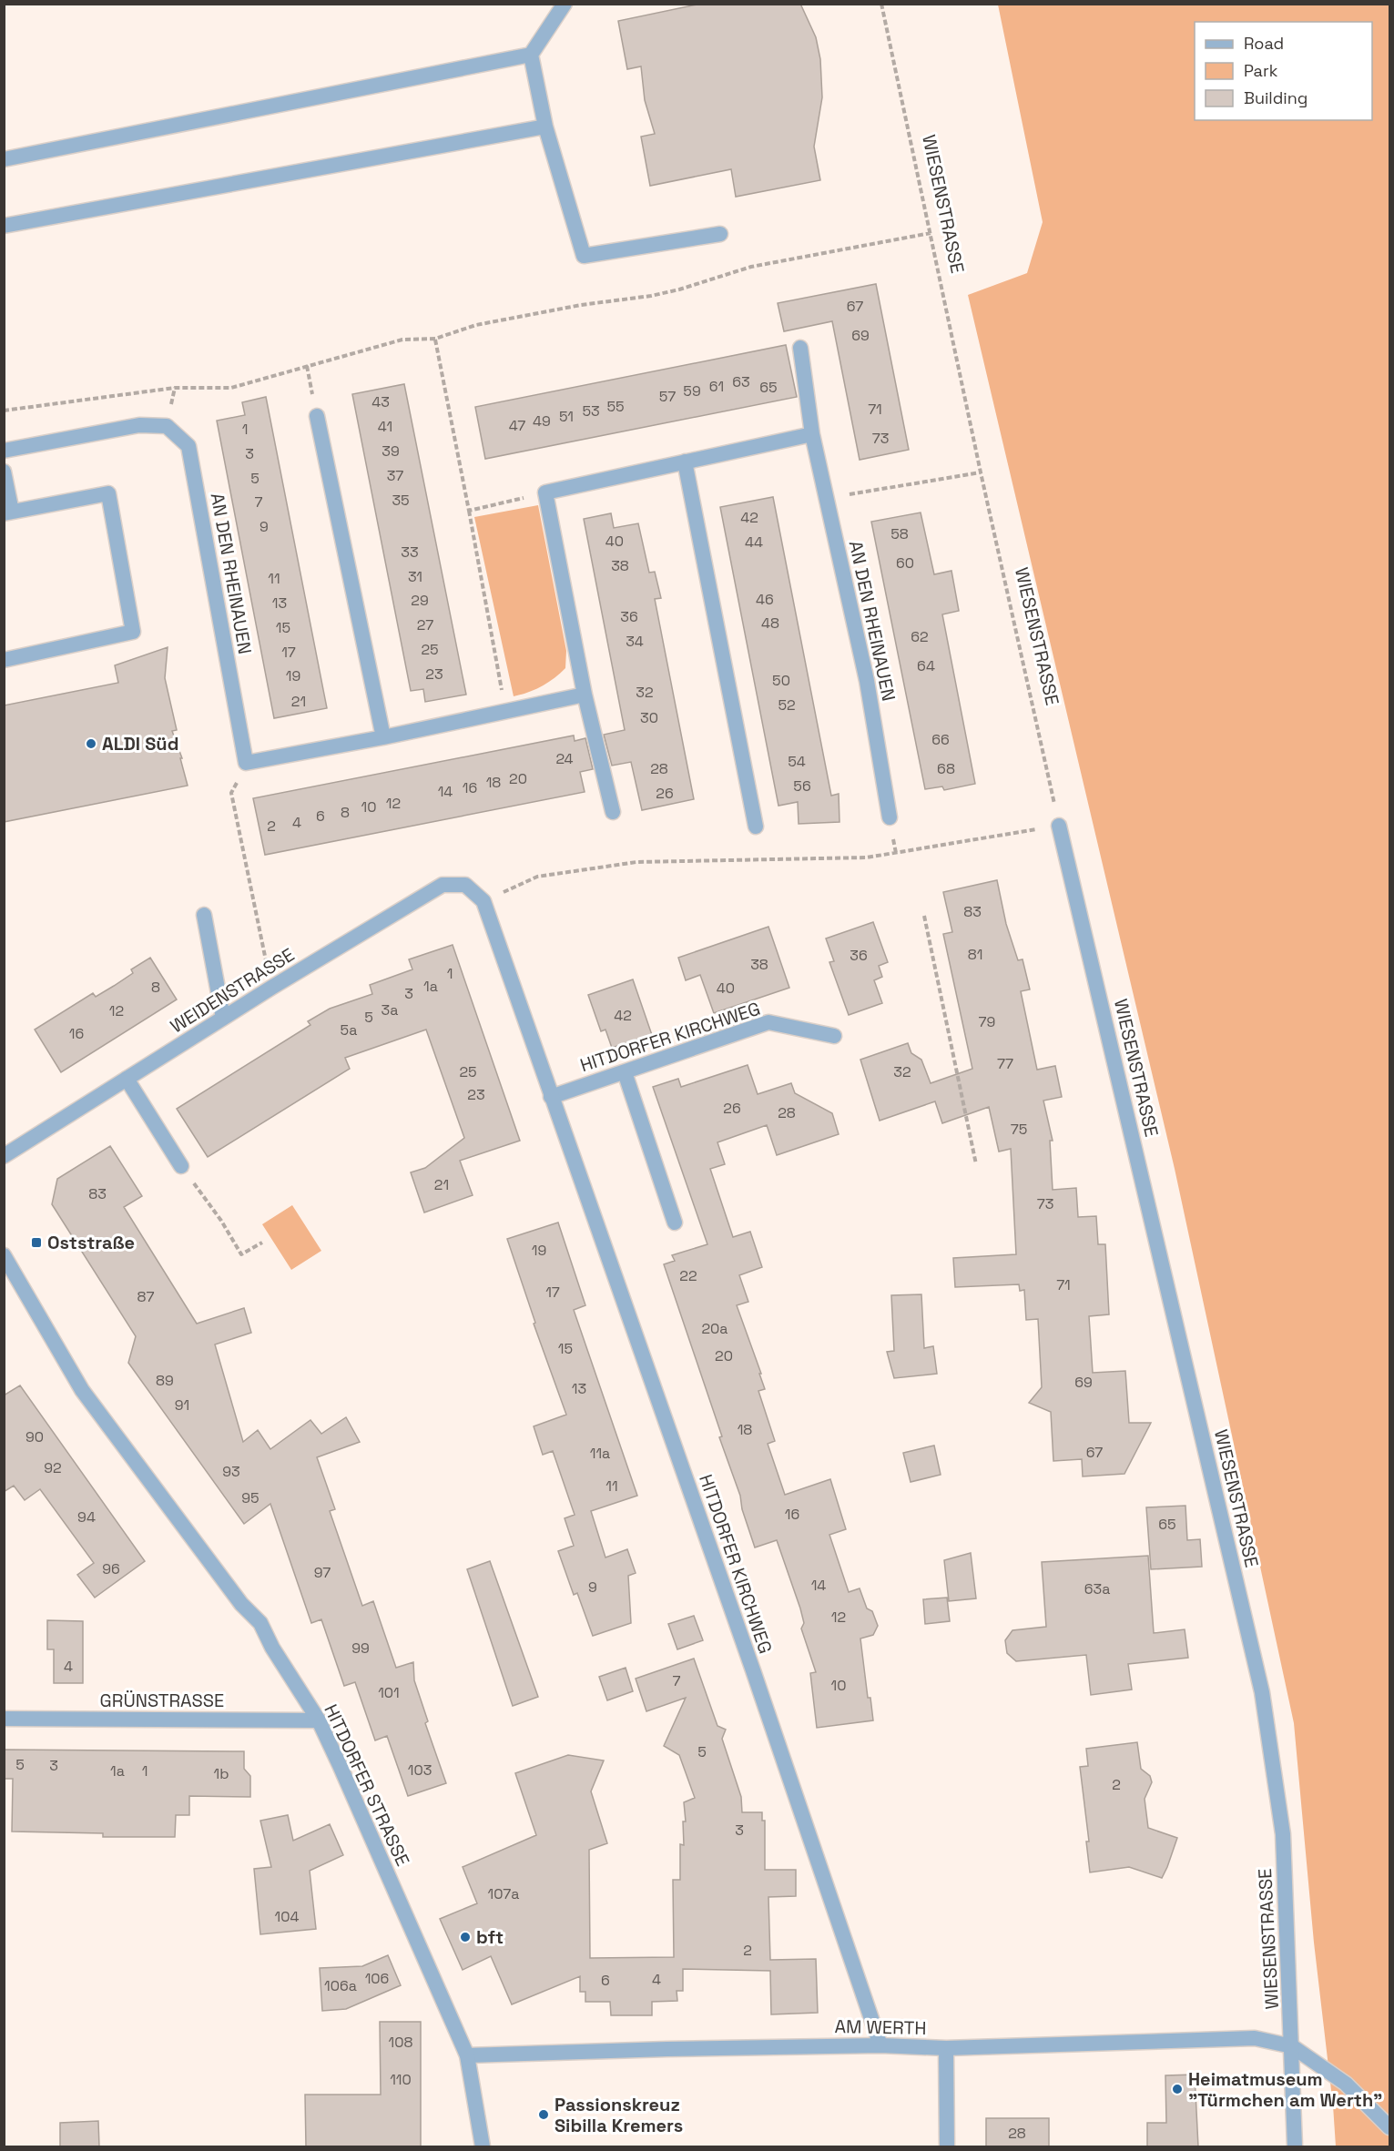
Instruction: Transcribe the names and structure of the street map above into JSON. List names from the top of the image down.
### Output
{
  "streets": {
    "street": [
      "WIESENSTRASSE",
      "AN DEN RHEINAUEN",
      "WEIDENSTRASSE",
      "HITDORFER KIRCHWEG",
      "GRÜNSTRASSE",
      "HITDORFER STRASSE",
      "AM WERTH"
    ]
  },
  "crossings": [
    ["WIESENSTRASSE", "AM WERTH"],
    ["WEIDENSTRASSE", "HITDORFER KIRCHWEG"],
    ["HITDORFER KIRCHWEG", "AM WERTH"],
    ["GRÜNSTRASSE", "HITDORFER STRASSE"],
    ["HITDORFER STRASSE", "AM WERTH"]
  ],
  "places": {
    "other": [
      "ALDI Süd",
      "bft",
      "Heimatmuseum \"Türmchen am Werth\"",
      "Passionskreuz Sibilla Kremers"
    ],
    "transit": ["Oststraße"]
  },
  "house_numbers": [
    "67",
    "69",
    "63",
    "61",
    "65",
    "59",
    "57",
    "43",
    "55",
    "71",
    "53",
    "51",
    "49",
    "47",
    "41",
    "1",
    "73",
    "39",
    "3",
    "37",
    "5",
    "35",
    "7",
    "42",
    "9",
    "58",
    "40",
    "44",
    "33",
    "60",
    "38",
    "31",
    "11",
    "46",
    "29",
    "13",
    "36",
    "48",
    "27",
    "15",
    "62",
    "34",
    "25",
    "17",
    "64",
    "23",
    "19",
    "50",
    "32",
    "21",
    "52",
    "30",
    "66",
    "24",
    "54",
    "28",
    "68",
    "20",
    "18",
    "56",
    "16",
    "14",
    "26",
    "12",
    "10",
    "8",
    "6",
    "4",
    "2",
    "83",
    "81",
    "36",
    "38",
    "1",
    "1a",
    "8",
    "40",
    "3",
    "3a",
    "12",
    "42",
    "5",
    "79",
    "5a",
    "16",
    "77",
    "25",
    "32",
    "23",
    "26",
    "28",
    "75",
    "21",
    "83",
    "73",
    "19",
    "22",
    "71",
    "17",
    "87",
    "20a",
    "15",
    "20",
    "89",
    "69",
    "13",
    "91",
    "18",
    "90",
    "67",
    "11a",
    "92",
    "93",
    "11",
    "95",
    "16",
    "94",
    "65",
    "96",
    "97",
    "14",
    "9",
    "63a",
    "12",
    "99",
    "4",
    "7",
    "10",
    "101",
    "5",
    "5",
    "3",
    "103",
    "1a",
    "1",
    "1b",
    "2",
    "3",
    "107a",
    "104",
    "2",
    "106",
    "4",
    "6",
    "106a",
    "108",
    "110",
    "28"
  ],
  "legend": ["Road", "Park", "Building"]
}
